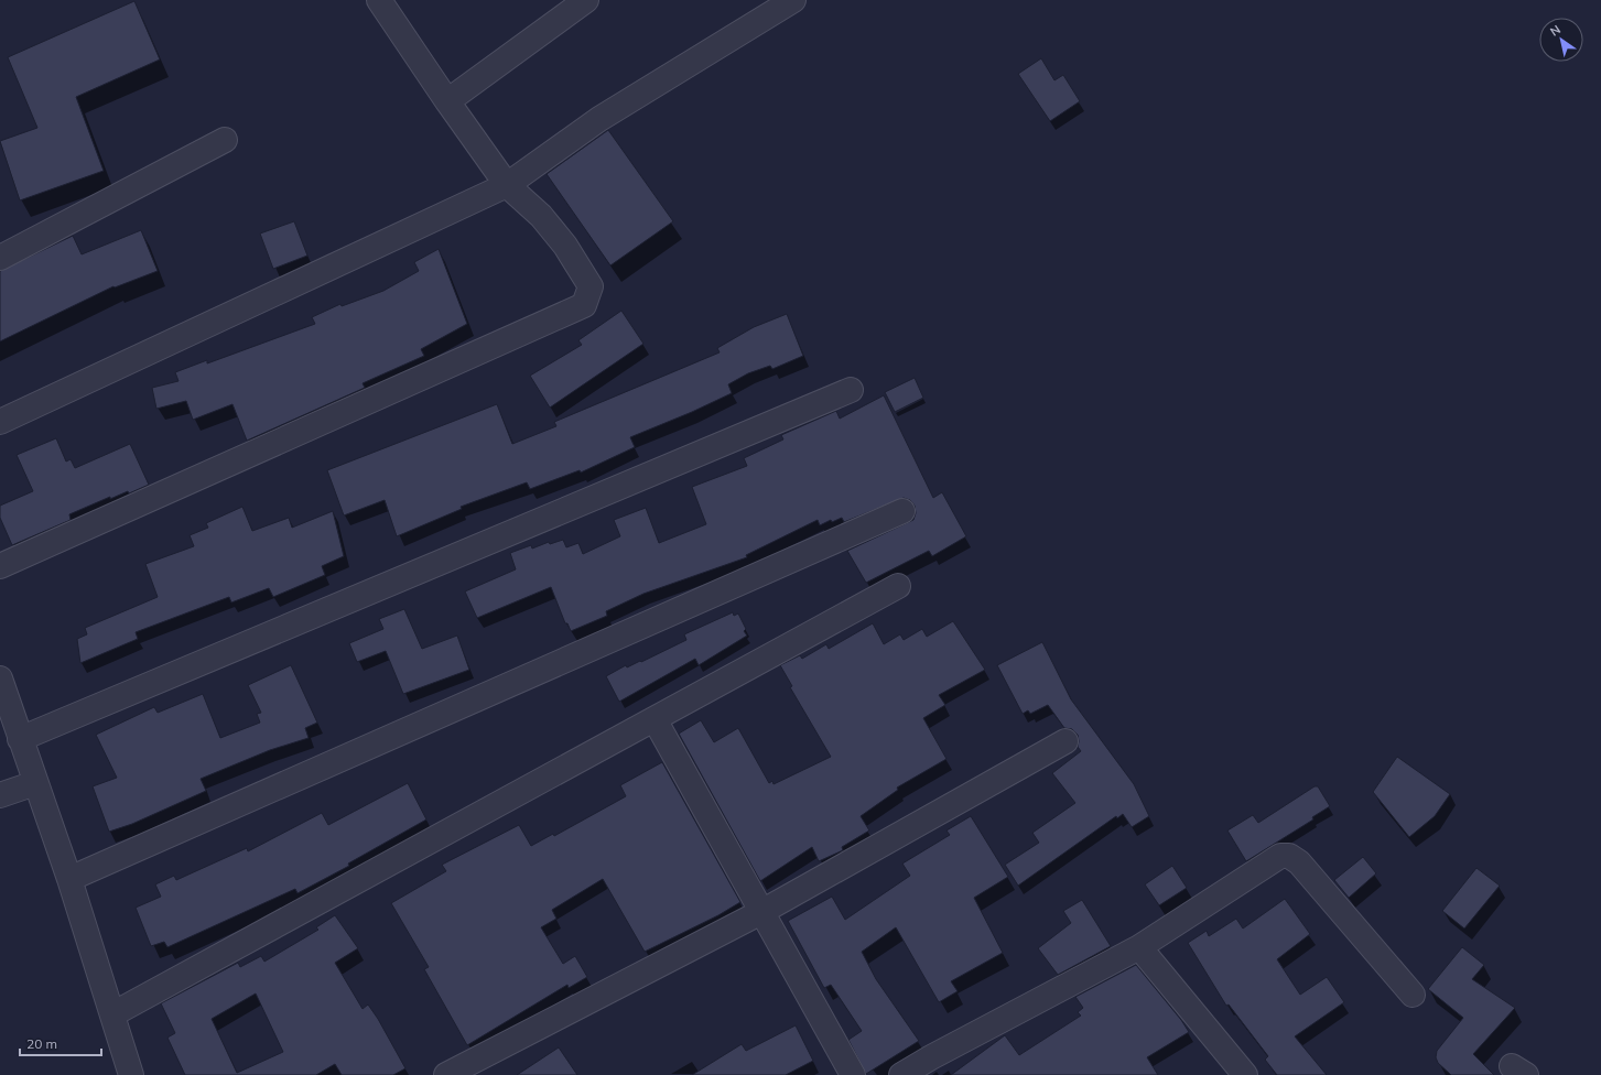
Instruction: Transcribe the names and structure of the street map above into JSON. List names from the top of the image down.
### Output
{
  "scale_bar": "20 m",
  "north": "top left"
}
